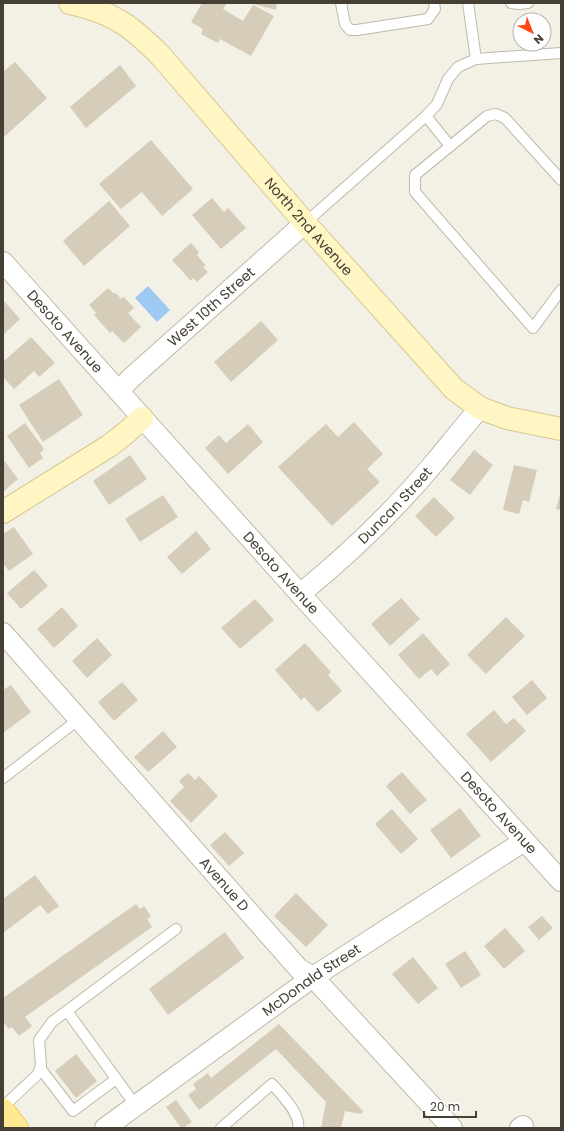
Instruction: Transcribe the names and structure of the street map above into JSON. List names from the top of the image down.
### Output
{
  "streets": {
    "street": [
      "North 2nd Avenue",
      "West 10th Street",
      "Desoto Avenue",
      "Duncan Street",
      "Avenue D",
      "McDonald Street"
    ]
  },
  "crossings": [
    ["North 2nd Avenue", "West 10th Street"],
    ["North 2nd Avenue", "Duncan Street"],
    ["West 10th Street", "Desoto Avenue"],
    ["Desoto Avenue", "Duncan Street"],
    ["Desoto Avenue", "McDonald Street"],
    ["Avenue D", "McDonald Street"]
  ],
  "scale_bar": "20 m",
  "north": "bottom right"
}
